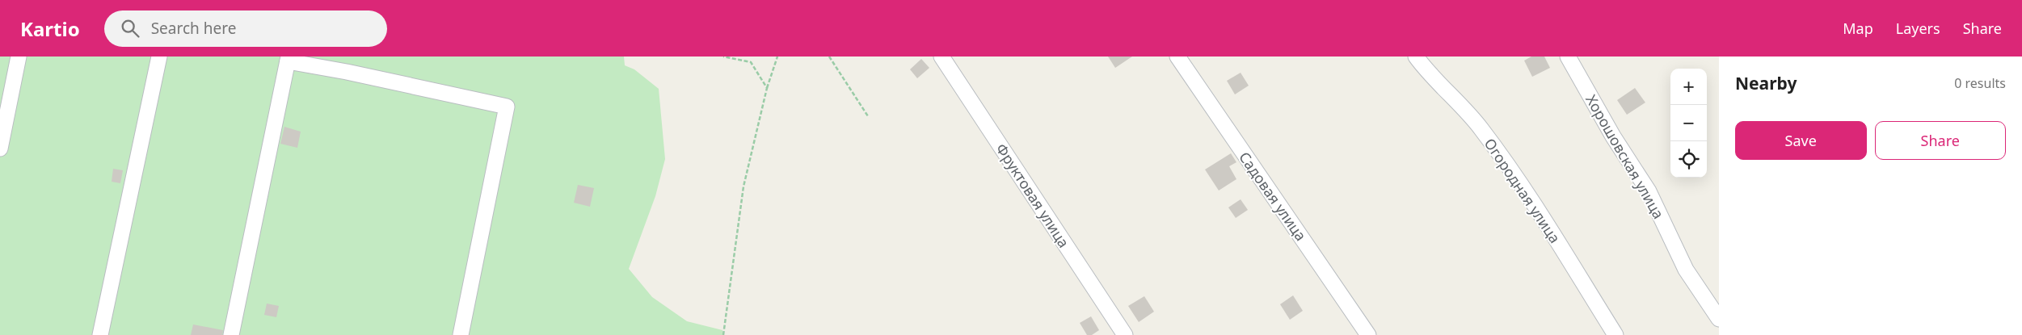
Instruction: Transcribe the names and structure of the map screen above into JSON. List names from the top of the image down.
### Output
{
  "streets": {
    "street": [
      "Хорошовская улица",
      "Огородная улица",
      "Фруктовая улица",
      "Садовая улица"
    ]
  },
  "page": {
    "header": "Kartio",
    "search": "Search here",
    "nav": ["Map", "Layers", "Share"],
    "heading": ["Nearby", "0 results"],
    "map_buttons": ["+", "−"],
    "buttons": ["Save", "Share"]
  }
}
